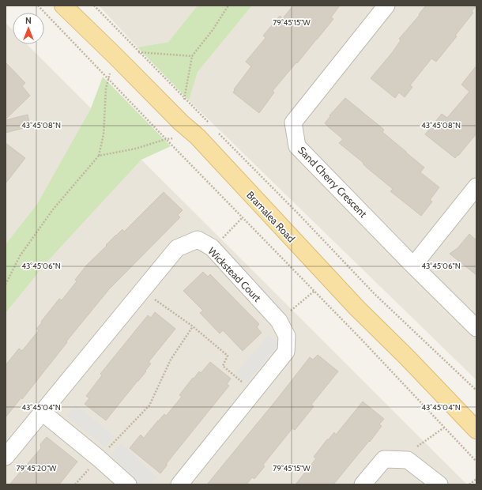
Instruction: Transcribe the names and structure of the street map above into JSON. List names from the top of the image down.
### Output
{
  "streets": {
    "main road": ["Bramalea Road"],
    "street": ["Sand Cherry Crescent", "Wickstead Court"]
  },
  "north": "top",
  "coordinates": [
    "79°45'15\"W",
    "43°45'08\"N",
    "43°45'06\"N",
    "43°45'04\"N",
    "79°45'20\"W"
  ]
}
